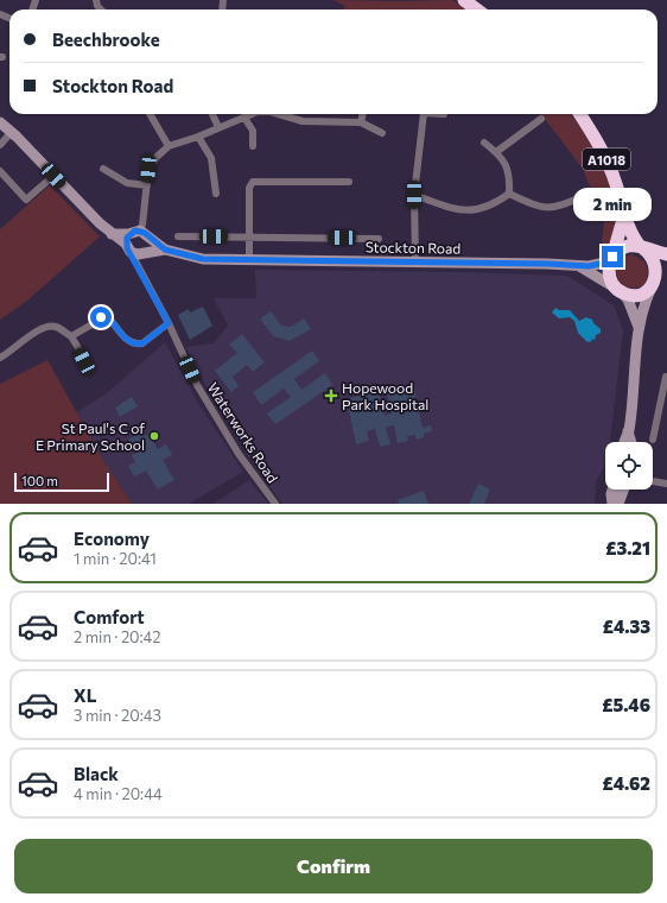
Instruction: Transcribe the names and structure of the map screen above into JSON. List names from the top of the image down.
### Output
{
  "streets": {
    "highway": ["A1018", "Stockton Road"],
    "street": ["Waterworks Road"]
  },
  "crossings": [
    ["A1018", "Stockton Road"],
    ["Stockton Road", "Waterworks Road"]
  ],
  "places": {
    "health": ["Hopewood Park Hospital"],
    "other": ["St Paul's C of E Primary School"]
  },
  "scale_bar": "100 m",
  "page": {
    "banner": ["Beechbrooke", "Stockton Road"],
    "bubble": "2 min",
    "scale": "100 m",
    "list": [
      {
        "name": "Economy",
        "note": "1 min · 20:41",
        "value": "£3.21"
      },
      {
        "name": "Comfort",
        "note": "2 min · 20:42",
        "value": "£4.33"
      },
      {
        "name": "XL",
        "note": "3 min · 20:43",
        "value": "£5.46"
      },
      {
        "name": "Black",
        "note": "4 min · 20:44",
        "value": "£4.62"
      }
    ],
    "buttons": "Confirm"
  }
}
